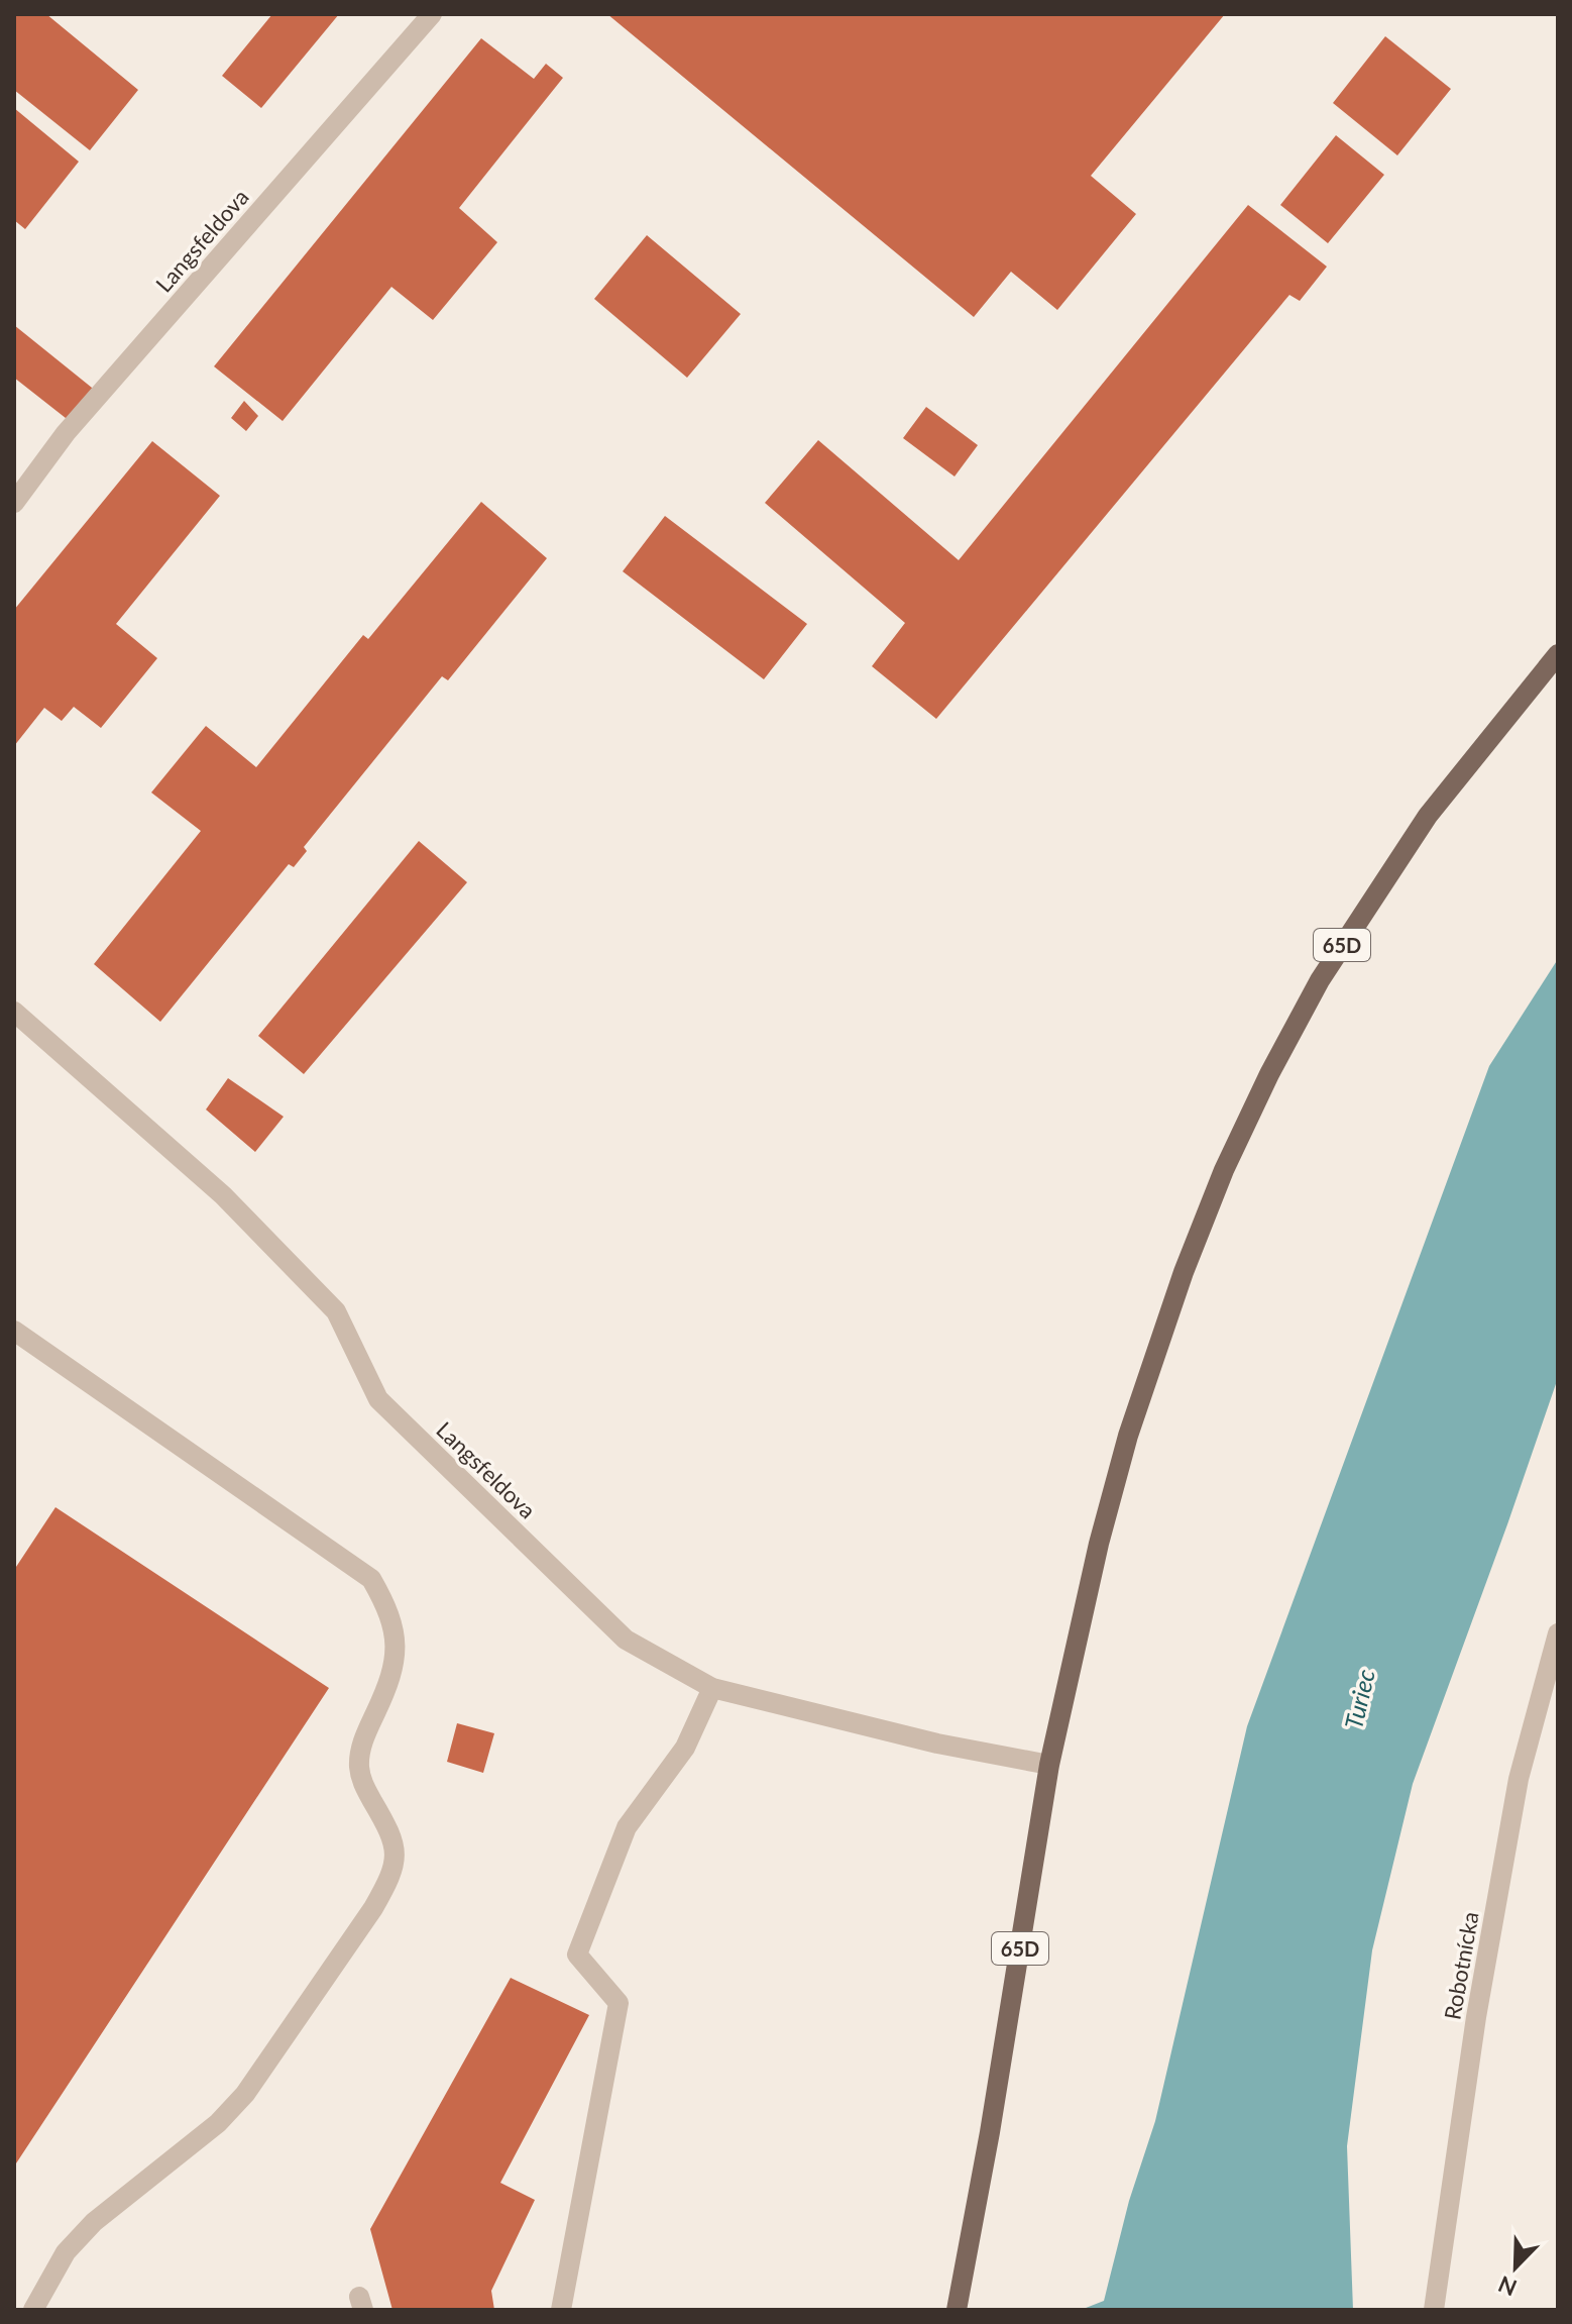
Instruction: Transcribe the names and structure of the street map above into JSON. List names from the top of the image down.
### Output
{
  "streets": {
    "main road": ["65D"],
    "street": ["Langsfeldova", "Robotnícka"]
  },
  "crossings": [
    ["Langsfeldova", "65D"]
  ],
  "water": ["Turiec"],
  "north": "bottom left"
}
